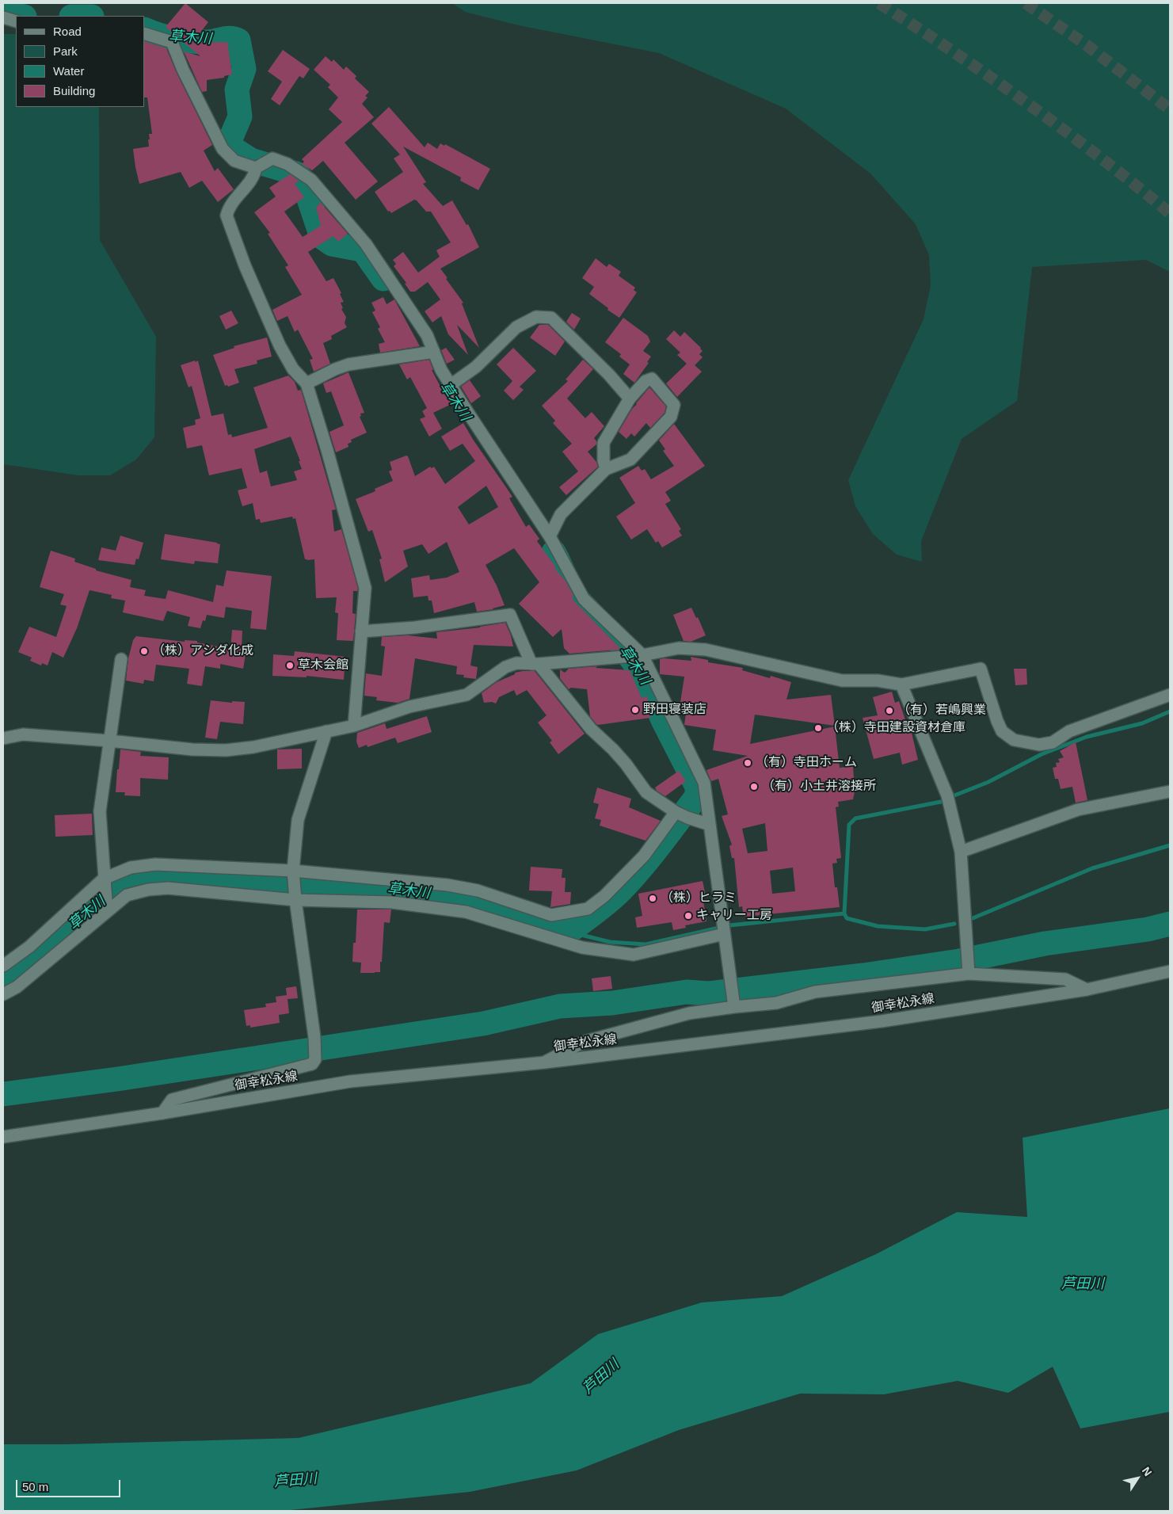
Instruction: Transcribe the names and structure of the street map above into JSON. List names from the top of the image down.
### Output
{
  "streets": {
    "street": ["御幸松永線"]
  },
  "water": ["草木川", "芦田川"],
  "places": [
    "（株）アシダ化成",
    "草木会館",
    "野田寝装店",
    "（有）若嶋興業",
    "（株）寺田建設資材倉庫",
    "（有）寺田ホーム",
    "（有）小土井溶接所",
    "（株）ヒラミ",
    "キャリー工房"
  ],
  "legend": [
    "Road",
    "Park",
    "Water",
    "Building"
  ],
  "scale_bar": "50 m",
  "north": "top right"
}
